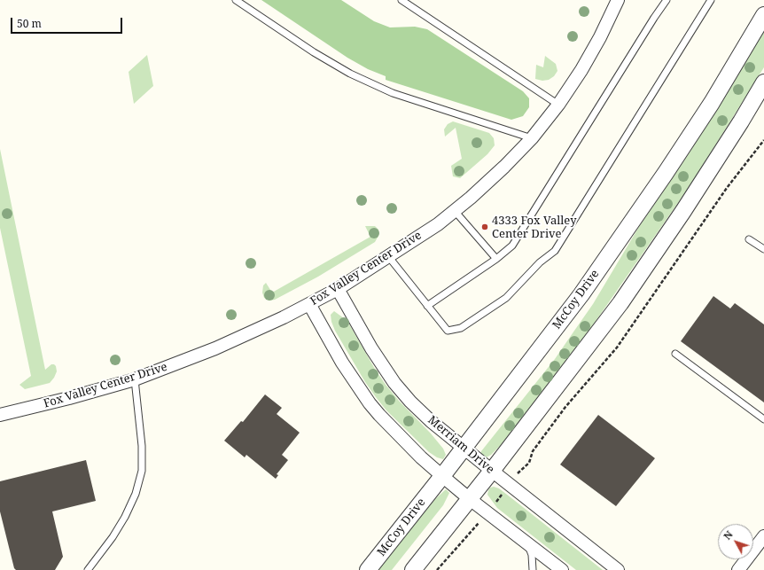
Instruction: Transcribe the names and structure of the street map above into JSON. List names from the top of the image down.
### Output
{
  "streets": {
    "street": ["Fox Valley Center Drive", "McCoy Drive", "Merriam Drive"]
  },
  "crossings": [
    ["Fox Valley Center Drive", "Merriam Drive"],
    ["McCoy Drive", "Merriam Drive"]
  ],
  "places": ["4333 Fox Valley Center Drive"],
  "scale_bar": "50 m",
  "north": "top left"
}
